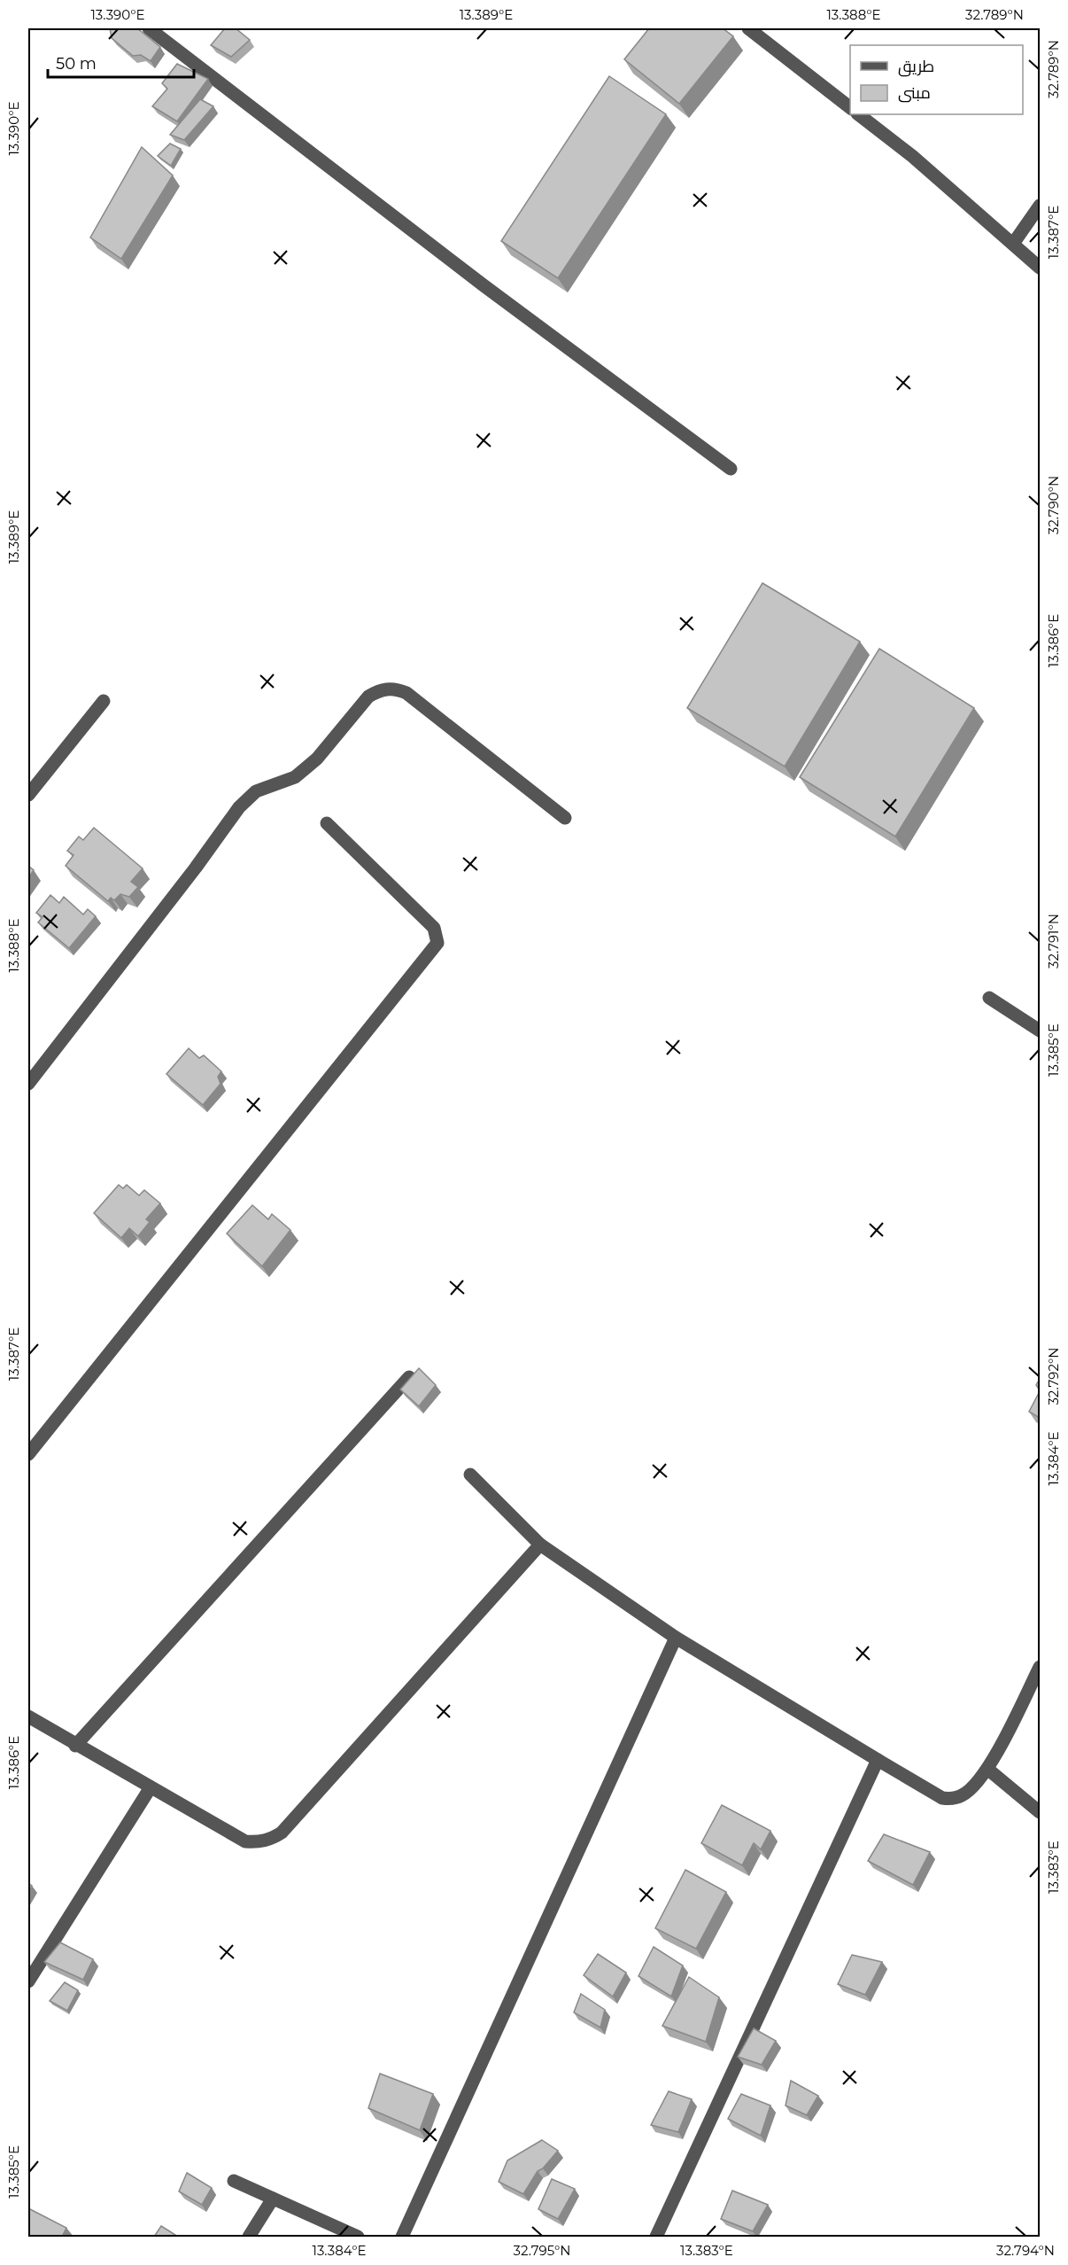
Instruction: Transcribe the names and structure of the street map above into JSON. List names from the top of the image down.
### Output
{
  "legend": ["طريق", "مبنى"],
  "scale_bar": "50 m",
  "coordinates": [
    "13.390°E",
    "13.389°E",
    "13.388°E",
    "32.789°N",
    "13.387°E",
    "32.790°N",
    "13.386°E",
    "32.791°N",
    "13.385°E",
    "32.792°N",
    "13.384°E",
    "13.383°E",
    "32.795°N",
    "32.794°N"
  ]
}
